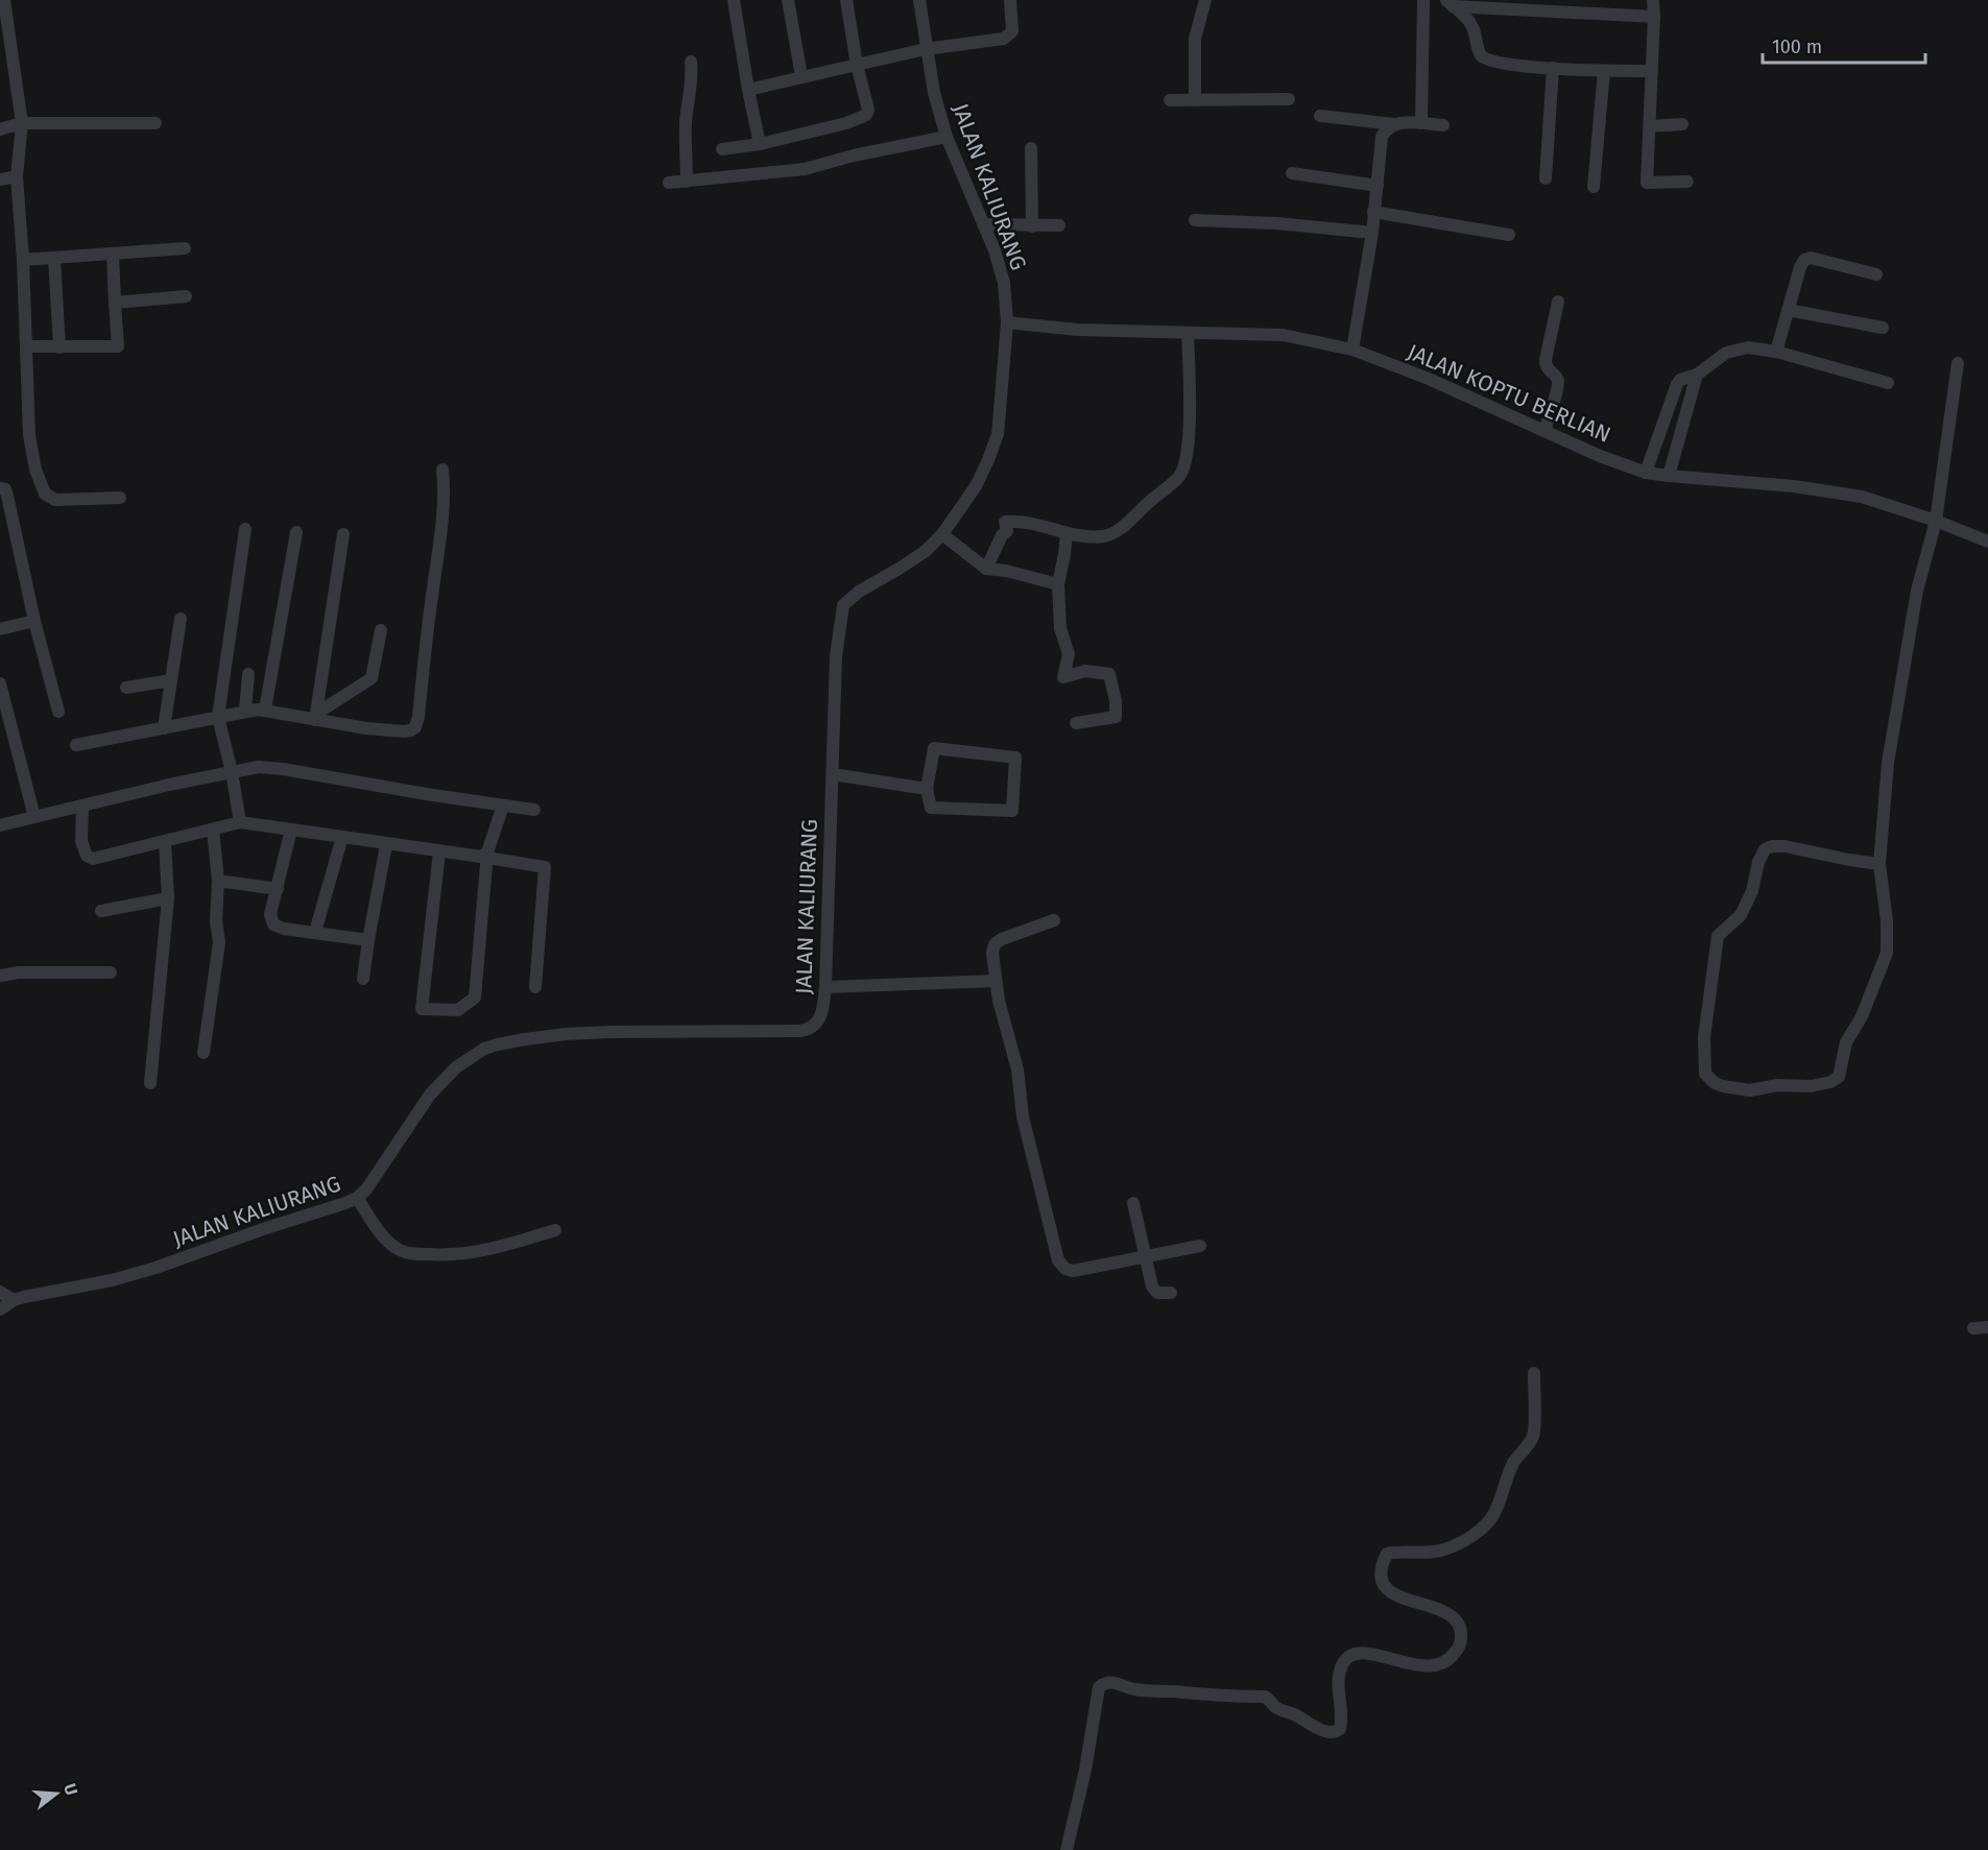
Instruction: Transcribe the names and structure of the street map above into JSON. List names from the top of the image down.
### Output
{
  "streets": {
    "street": ["JALAN KALIURANG", "JALAN KOPTU BERLIAN"]
  },
  "crossings": [
    ["JALAN KALIURANG", "JALAN KOPTU BERLIAN"]
  ],
  "scale_bar": "100 m",
  "north": "right"
}
